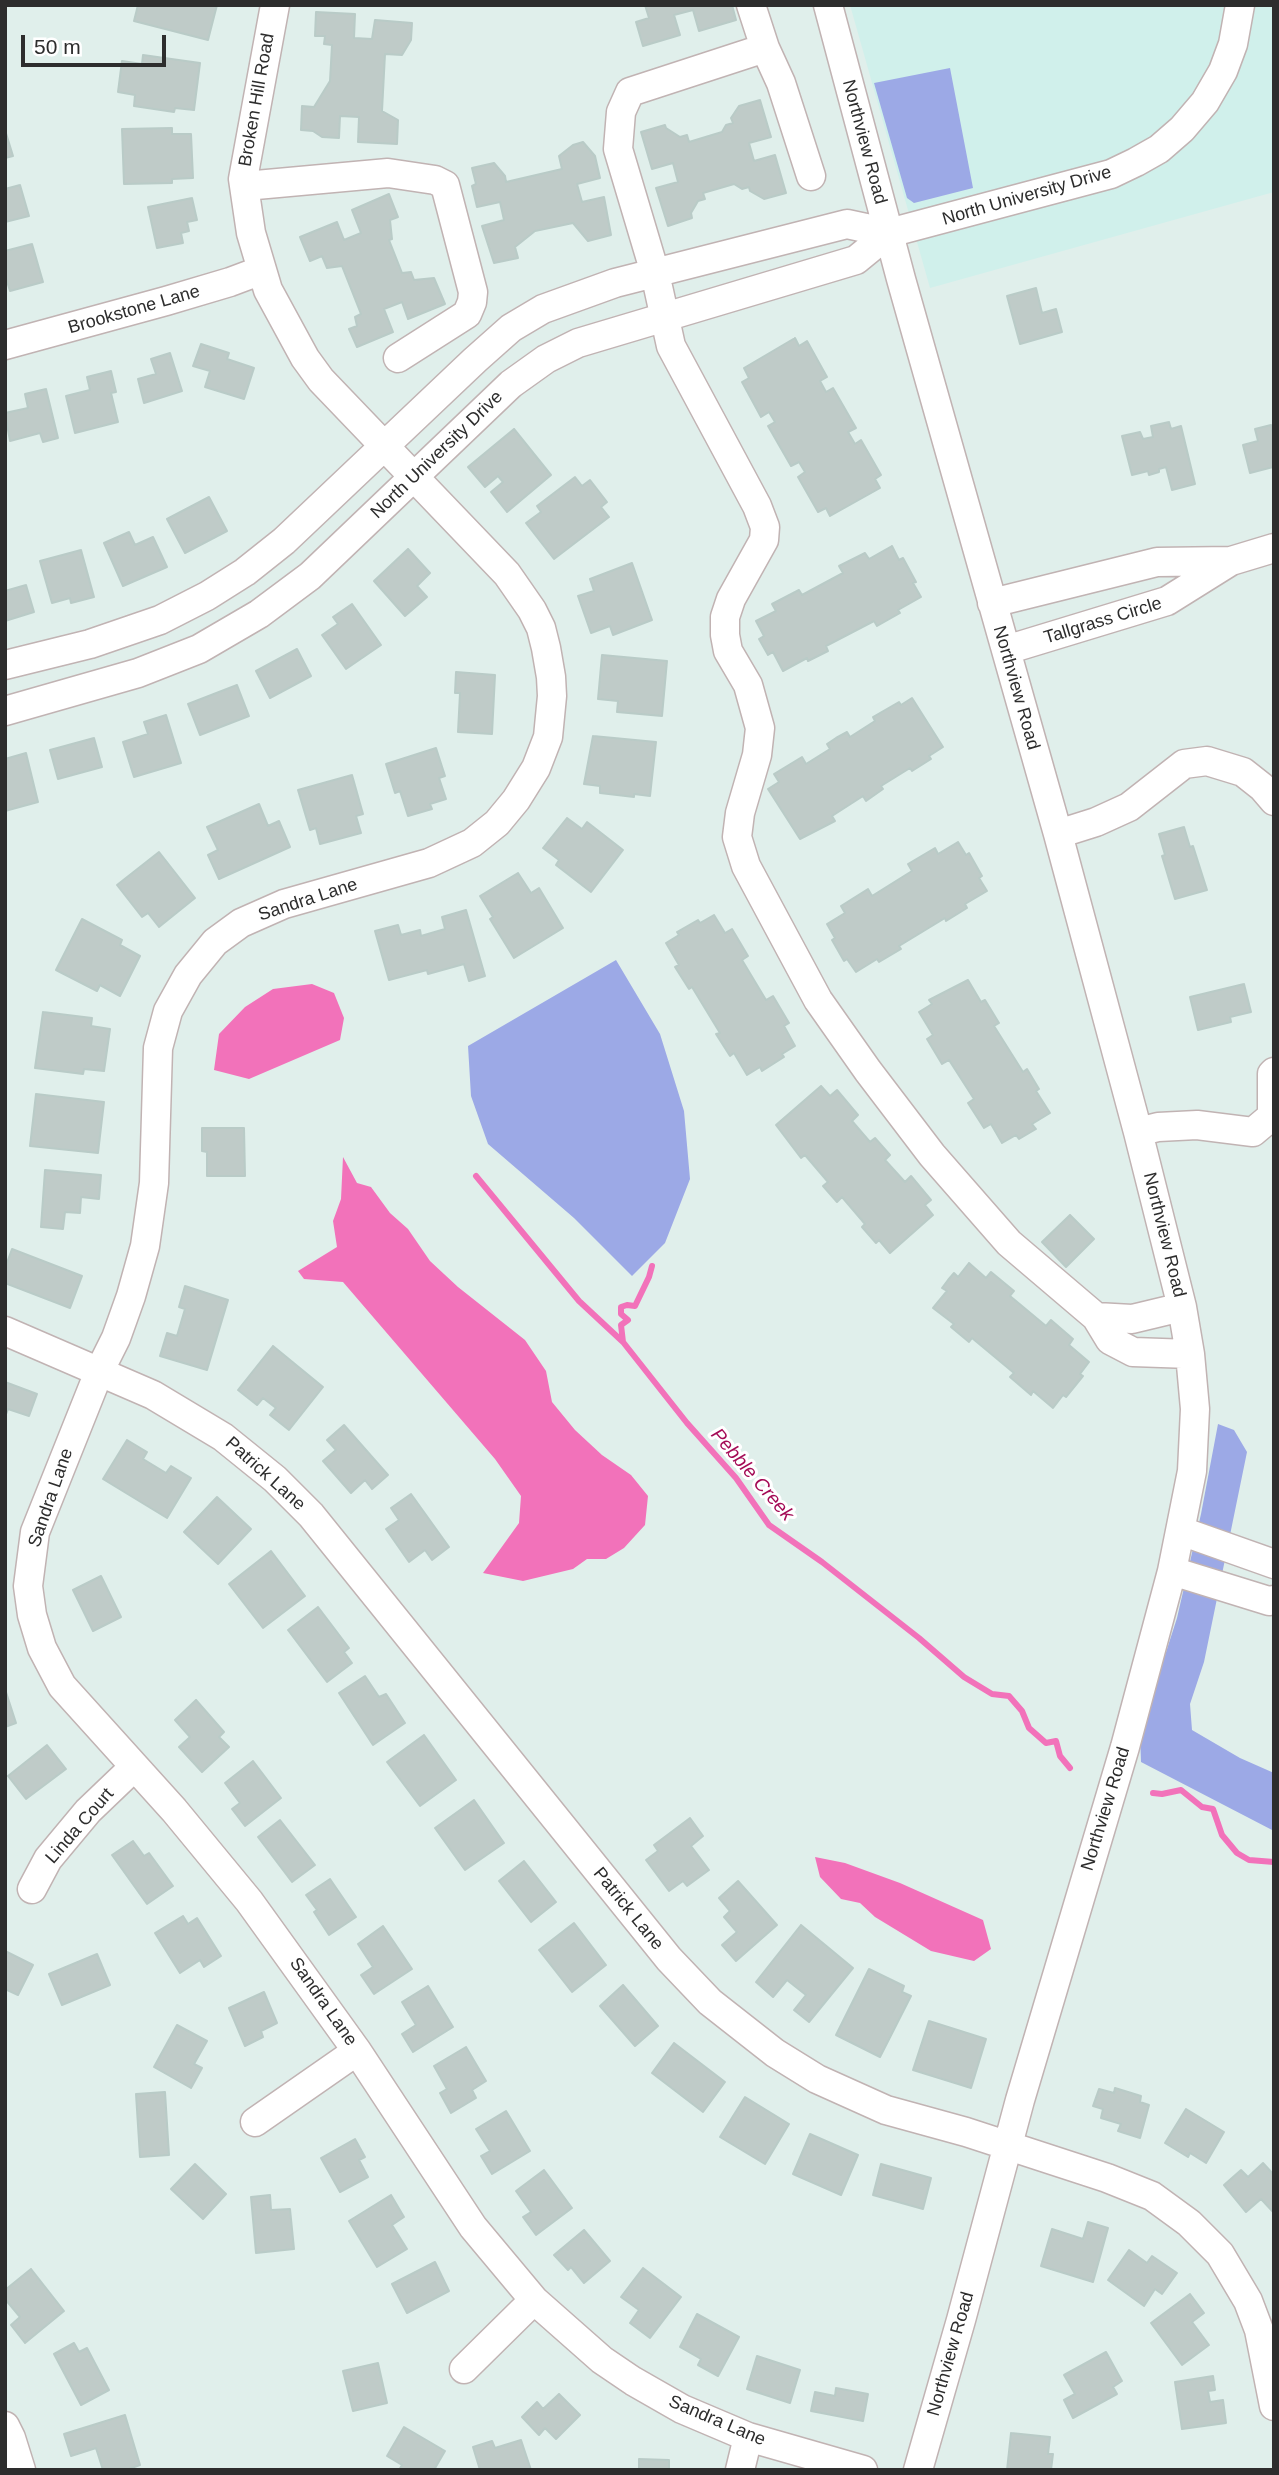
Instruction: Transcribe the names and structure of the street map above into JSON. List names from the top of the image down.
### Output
{
  "streets": {
    "street": [
      "Broken Hill Road",
      "Northview Road",
      "North University Drive",
      "Brookstone Lane",
      "Tallgrass Circle",
      "Sandra Lane",
      "Patrick Lane",
      "Linda Court"
    ]
  },
  "crossings": [
    ["Broken Hill Road", "North University Drive"],
    ["Broken Hill Road", "Brookstone Lane"],
    ["Broken Hill Road", "Sandra Lane"],
    ["Northview Road", "North University Drive"],
    ["Northview Road", "Tallgrass Circle"],
    ["Northview Road", "Patrick Lane"],
    ["North University Drive", "Sandra Lane"],
    ["Sandra Lane", "Patrick Lane"],
    ["Sandra Lane", "Linda Court"]
  ],
  "water": ["Pebble Creek"],
  "scale_bar": "50 m"
}
